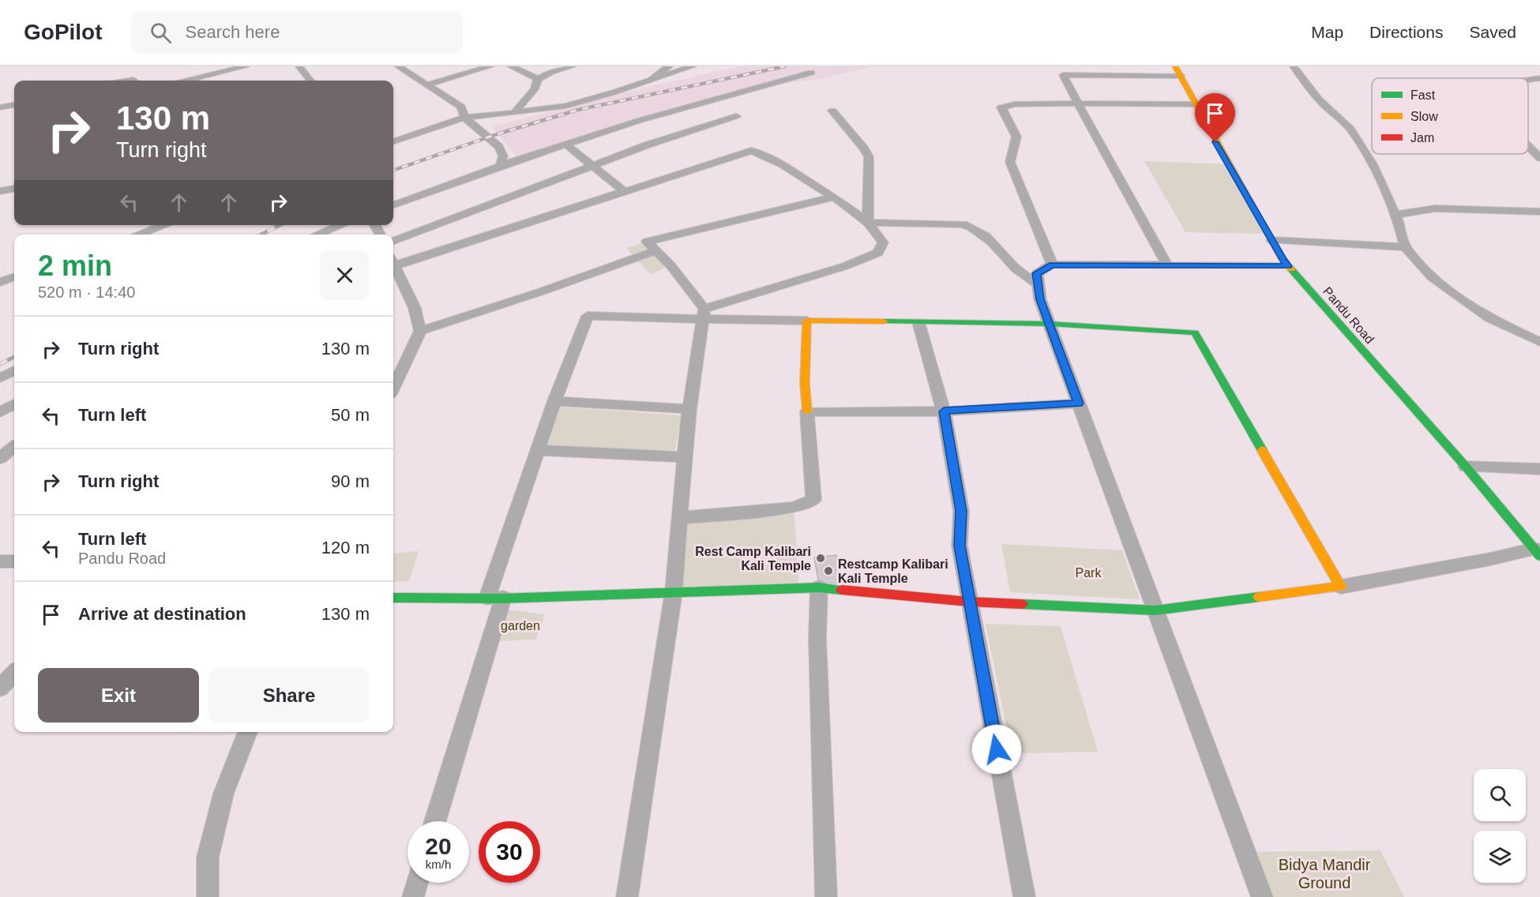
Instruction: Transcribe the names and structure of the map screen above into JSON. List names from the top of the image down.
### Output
{
  "streets": {
    "street": ["Pandu Road"]
  },
  "parks": ["Park", "garden", "Bidya Mandir Ground"],
  "places": ["Rest Camp Kalibari Kali Temple", "Restcamp Kalibari Kali Temple"],
  "legend": ["Fast", "Slow", "Jam"],
  "page": {
    "header": "GoPilot",
    "search": "Search here",
    "nav": ["Map", "Directions", "Saved"],
    "turn": ["130 m", "Turn right"],
    "heading": ["2 min", "520 m · 14:40"],
    "list": [
      {
        "name": "Turn right",
        "value": "130 m"
      },
      {
        "name": "Turn left",
        "value": "50 m"
      },
      {
        "name": "Turn right",
        "value": "90 m"
      },
      {
        "name": "Turn left",
        "note": "Pandu Road",
        "value": "120 m"
      },
      {
        "name": "Arrive at destination",
        "value": "130 m"
      }
    ],
    "buttons": ["Exit", "Share"],
    "speed": "20 km/h",
    "limit": "30"
  }
}
